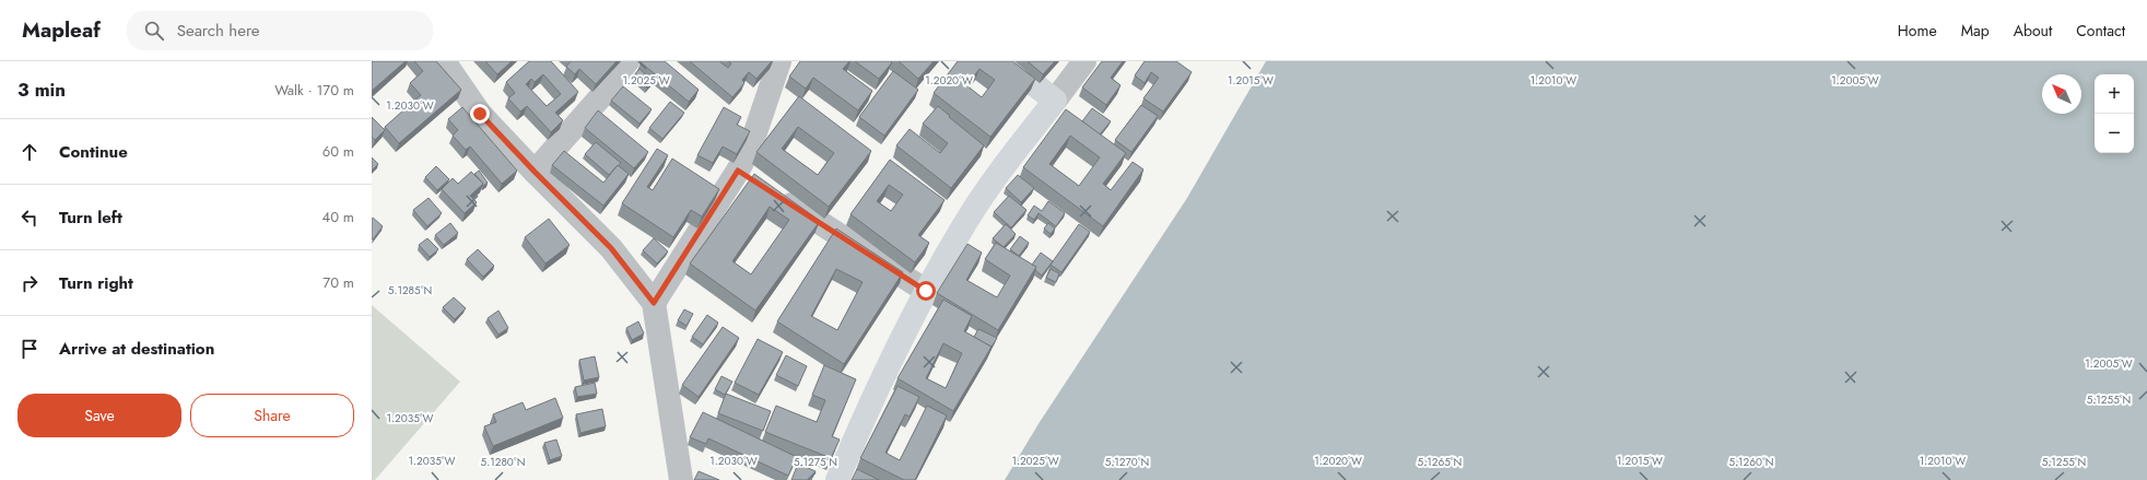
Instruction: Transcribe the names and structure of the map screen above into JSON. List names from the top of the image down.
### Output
{
  "north": "top left",
  "page": {
    "header": "Mapleaf",
    "search": "Search here",
    "nav": [
      "Home",
      "Map",
      "About",
      "Contact"
    ],
    "heading": ["3 min", "Walk · 170 m"],
    "map_buttons": ["+", "−"],
    "list": [
      ["Continue", "60 m"],
      ["Turn left", "40 m"],
      ["Turn right", "70 m"],
      "Arrive at destination"
    ],
    "buttons": ["Save", "Share"]
  },
  "coordinates": [
    "1.2010°W",
    "1.2025°W",
    "1.2020°W",
    "1.2015°W",
    "1.2005°W",
    "1.2030°W",
    "5.1285°N",
    "5.1255°N",
    "1.2035°W",
    "5.1280°N",
    "5.1275°N",
    "5.1270°N",
    "5.1265°N",
    "5.1260°N"
  ]
}
